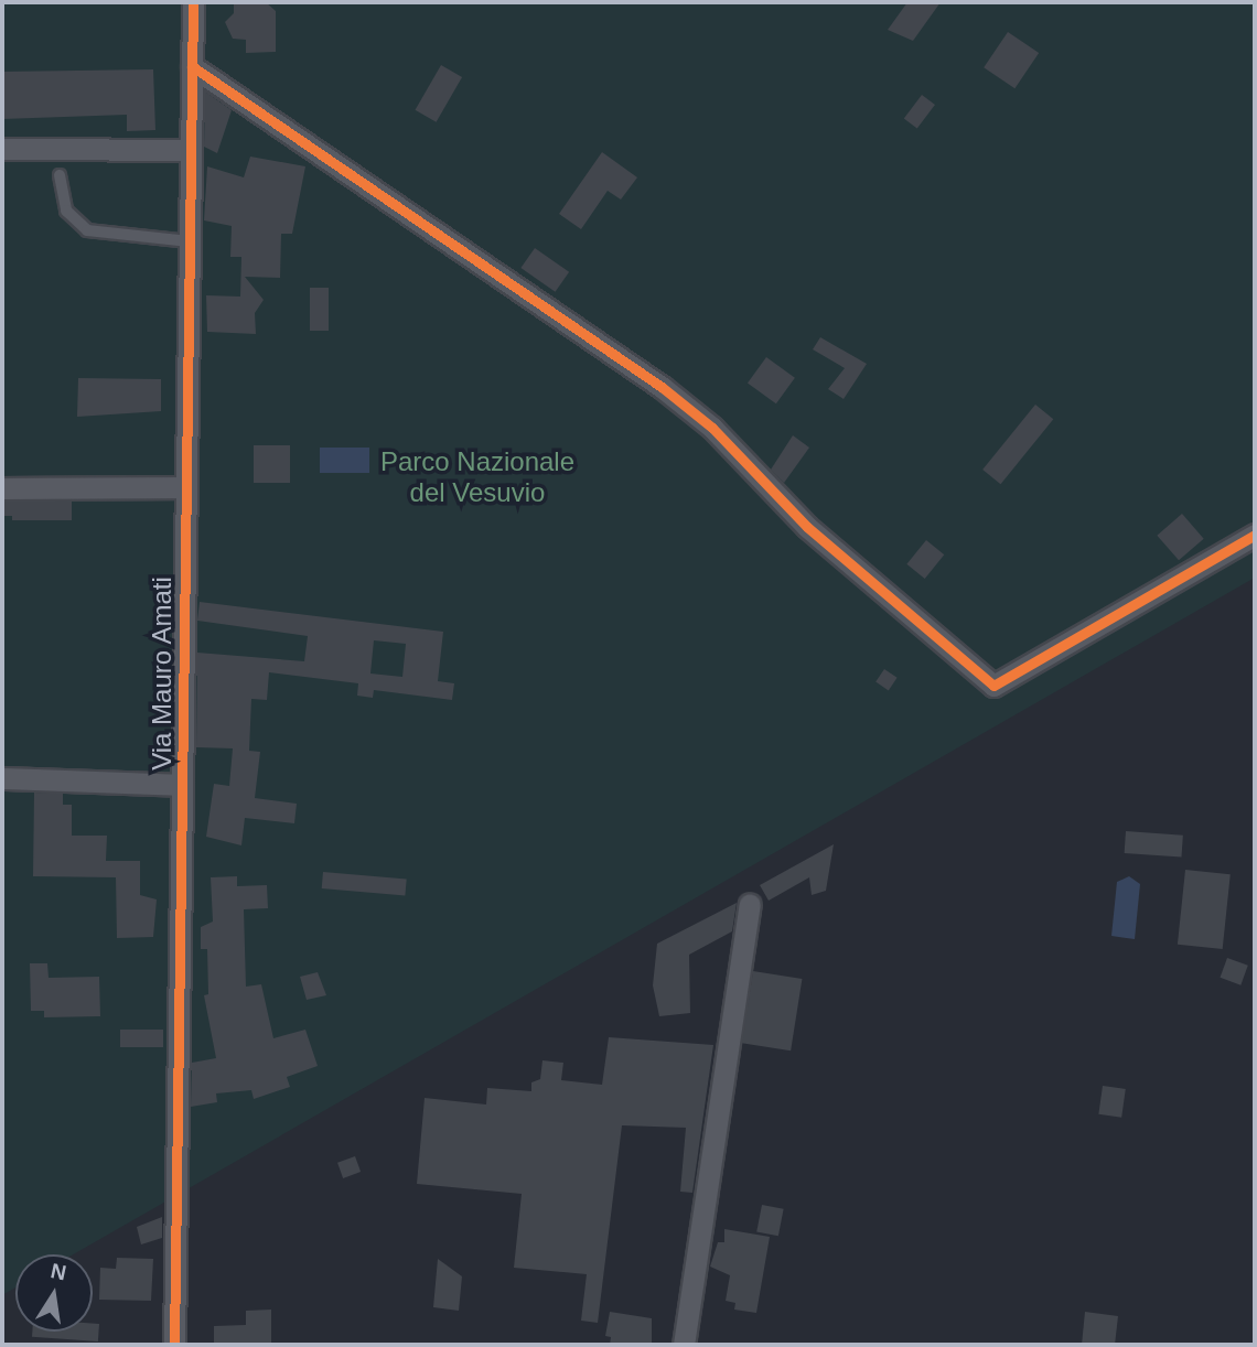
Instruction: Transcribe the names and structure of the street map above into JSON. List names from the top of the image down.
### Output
{
  "streets": {
    "street": ["Via Mauro Amati"]
  },
  "parks": ["Parco Nazionale del Vesuvio"],
  "north": "top"
}
